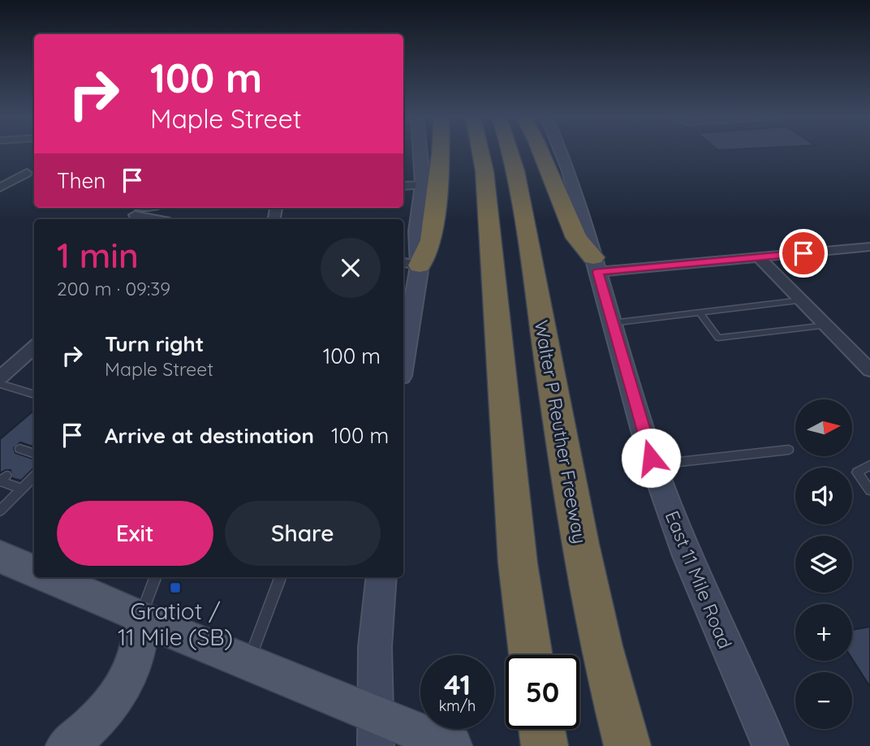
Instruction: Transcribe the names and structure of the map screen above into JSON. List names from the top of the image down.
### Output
{
  "streets": {
    "highway": ["Walter P Reuther Freeway"],
    "main road": ["East 11 Mile Road"]
  },
  "places": {
    "transit": ["Gratiot / 11 Mile (SB)"]
  },
  "north": "right",
  "page": {
    "turn": ["100 m", "Maple Street"],
    "then": "Then",
    "heading": ["1 min", "200 m · 09:39"],
    "list": [
      {
        "name": "Turn right",
        "note": "Maple Street",
        "value": "100 m"
      },
      {
        "name": "Arrive at destination",
        "value": "100 m"
      }
    ],
    "map_buttons": ["+", "−"],
    "buttons": ["Exit", "Share"],
    "speed": "41 km/h",
    "limit": "50"
  }
}
